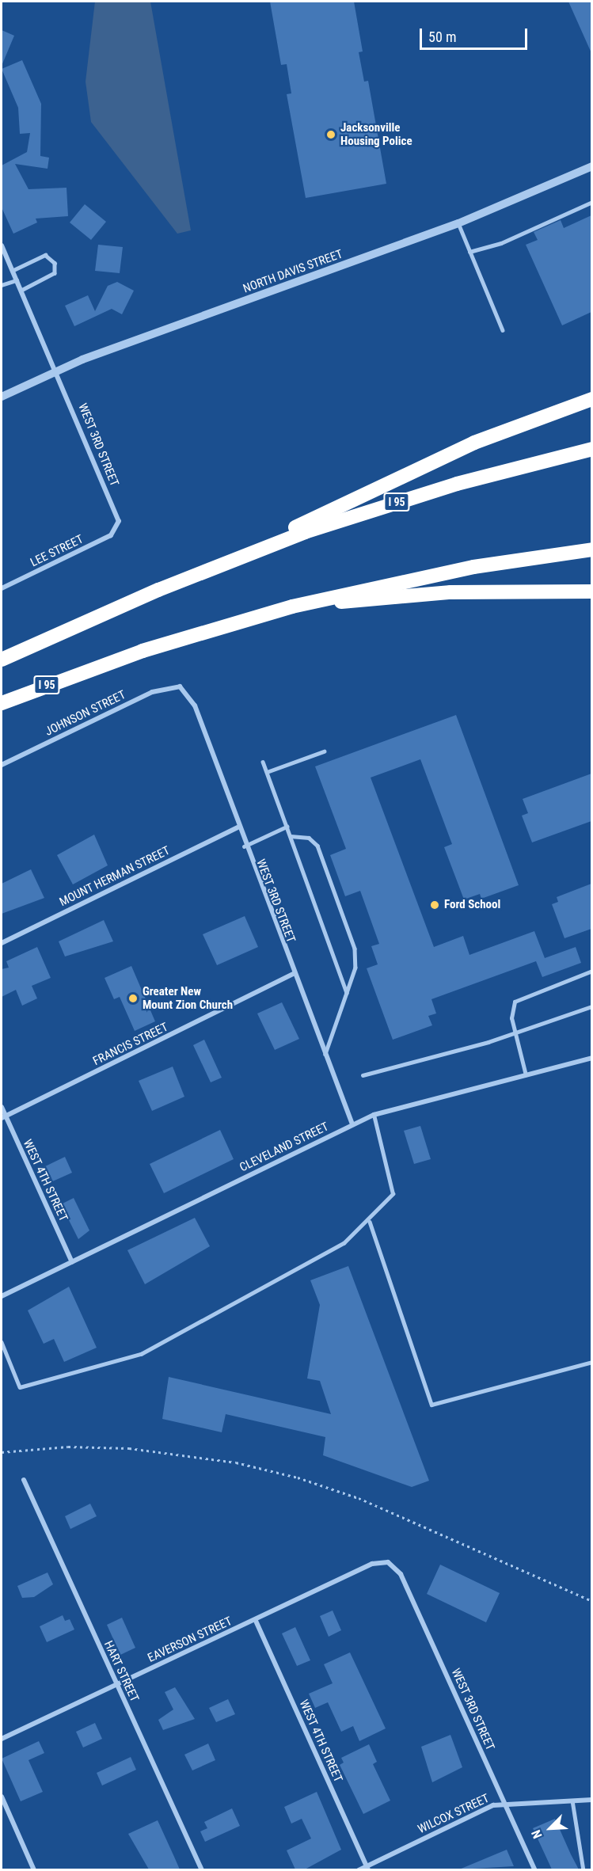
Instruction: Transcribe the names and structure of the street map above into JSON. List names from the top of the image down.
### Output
{
  "streets": {
    "highway": ["I 95"],
    "street": [
      "NORTH DAVIS STREET",
      "WEST 3RD STREET",
      "LEE STREET",
      "JOHNSON STREET",
      "MOUNT HERMAN STREET",
      "FRANCIS STREET",
      "CLEVELAND STREET",
      "WEST 4TH STREET",
      "EAVERSON STREET",
      "HART STREET",
      "WILCOX STREET"
    ]
  },
  "crossings": [
    ["NORTH DAVIS STREET", "WEST 3RD STREET"],
    ["WEST 3RD STREET", "LEE STREET"],
    ["WEST 3RD STREET", "JOHNSON STREET"],
    ["WEST 3RD STREET", "MOUNT HERMAN STREET"],
    ["WEST 3RD STREET", "FRANCIS STREET"],
    ["WEST 3RD STREET", "CLEVELAND STREET"],
    ["WEST 3RD STREET", "EAVERSON STREET"],
    ["WEST 3RD STREET", "WILCOX STREET"],
    ["FRANCIS STREET", "WEST 4TH STREET"],
    ["CLEVELAND STREET", "WEST 4TH STREET"],
    ["WEST 4TH STREET", "EAVERSON STREET"],
    ["WEST 4TH STREET", "WILCOX STREET"],
    ["EAVERSON STREET", "HART STREET"]
  ],
  "places": ["Jacksonville Housing Police", "Ford School", "Greater New Mount Zion Church"],
  "scale_bar": "50 m",
  "north": "bottom left"
}
